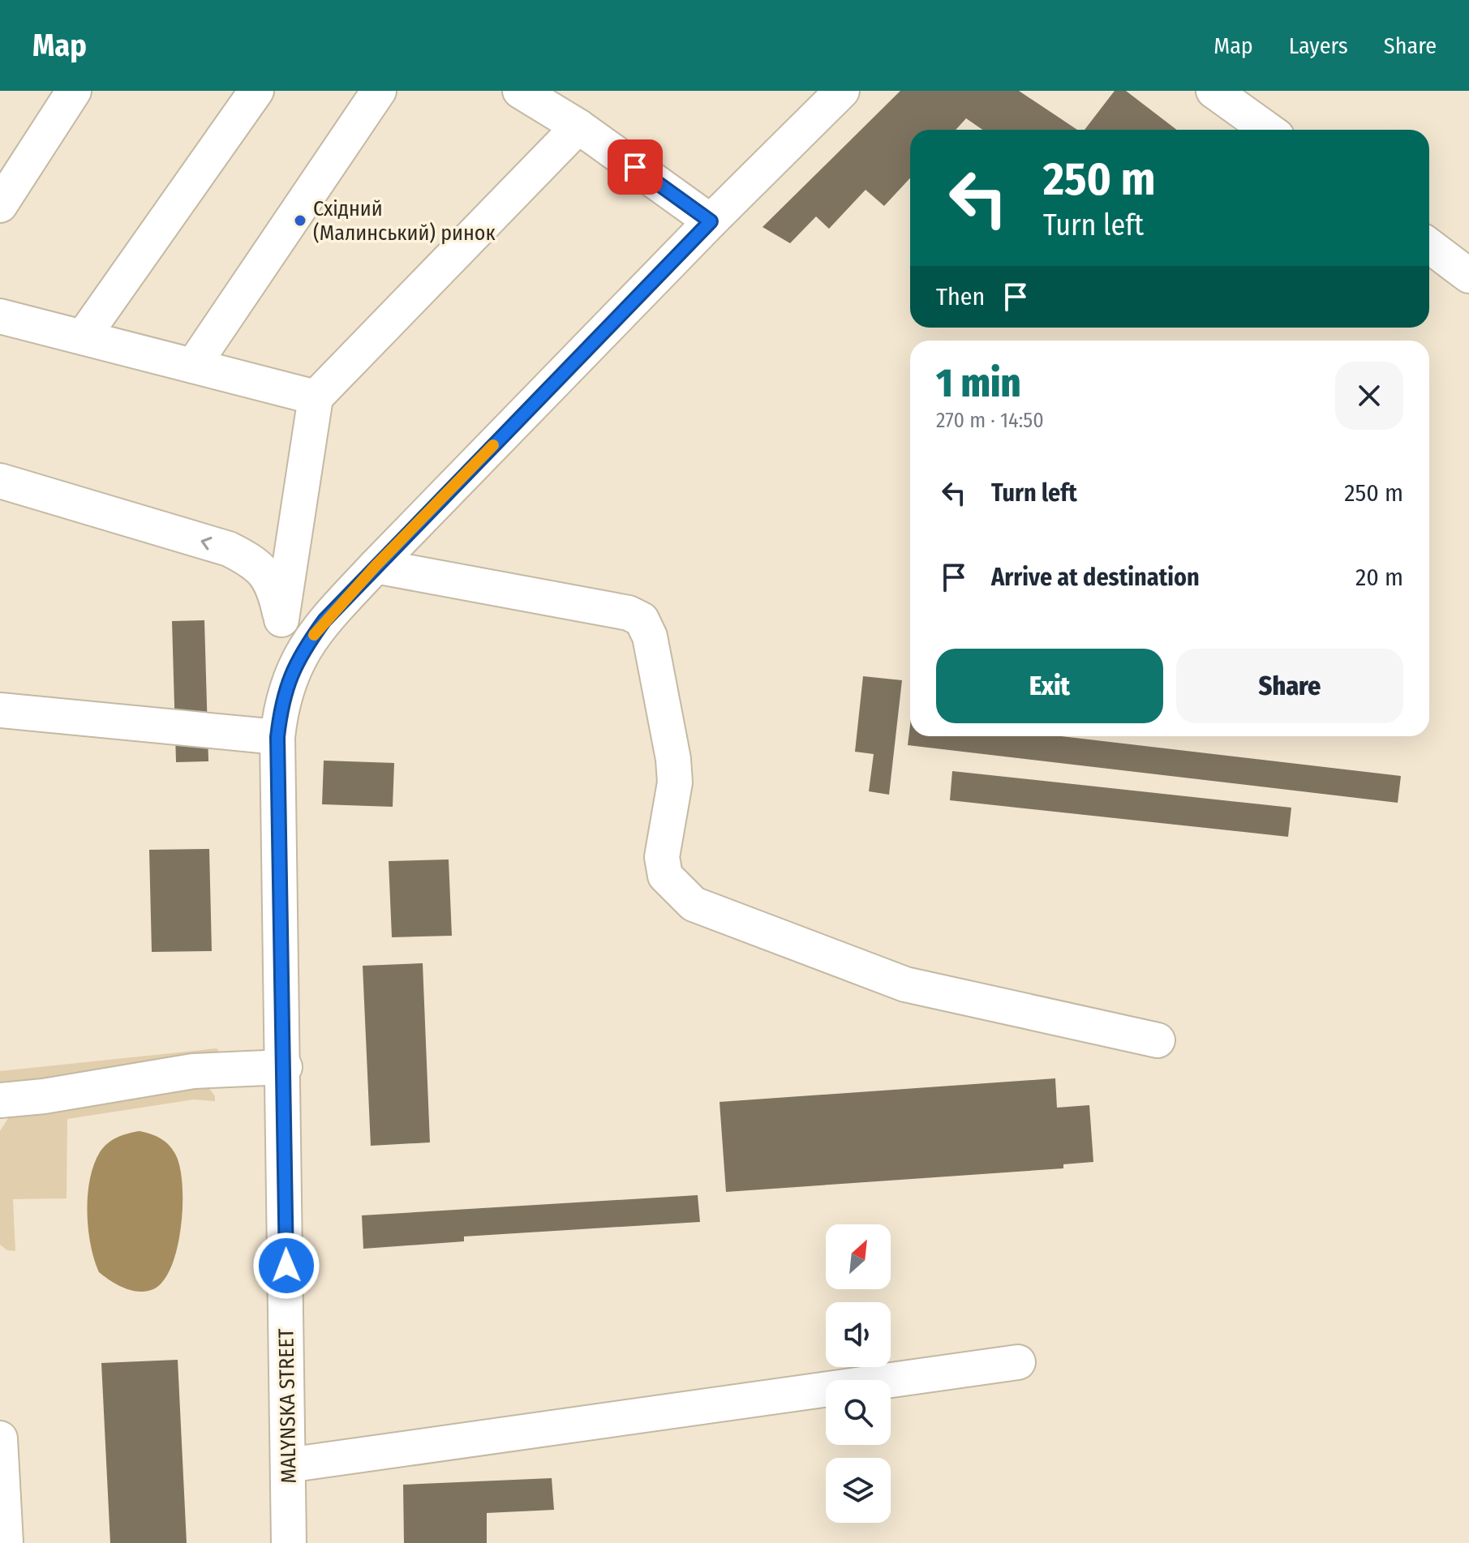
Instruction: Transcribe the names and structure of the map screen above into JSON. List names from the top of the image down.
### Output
{
  "streets": {
    "street": ["MALYNSKA STREET"]
  },
  "places": ["Східний (Малинський) ринок"],
  "north": "top right",
  "page": {
    "header": "Map",
    "nav": ["Map", "Layers", "Share"],
    "turn": ["250 m", "Turn left"],
    "then": "Then",
    "heading": ["1 min", "270 m · 14:50"],
    "list": [
      {
        "name": "Turn left",
        "value": "250 m"
      },
      {
        "name": "Arrive at destination",
        "value": "20 m"
      }
    ],
    "buttons": ["Exit", "Share"]
  }
}
